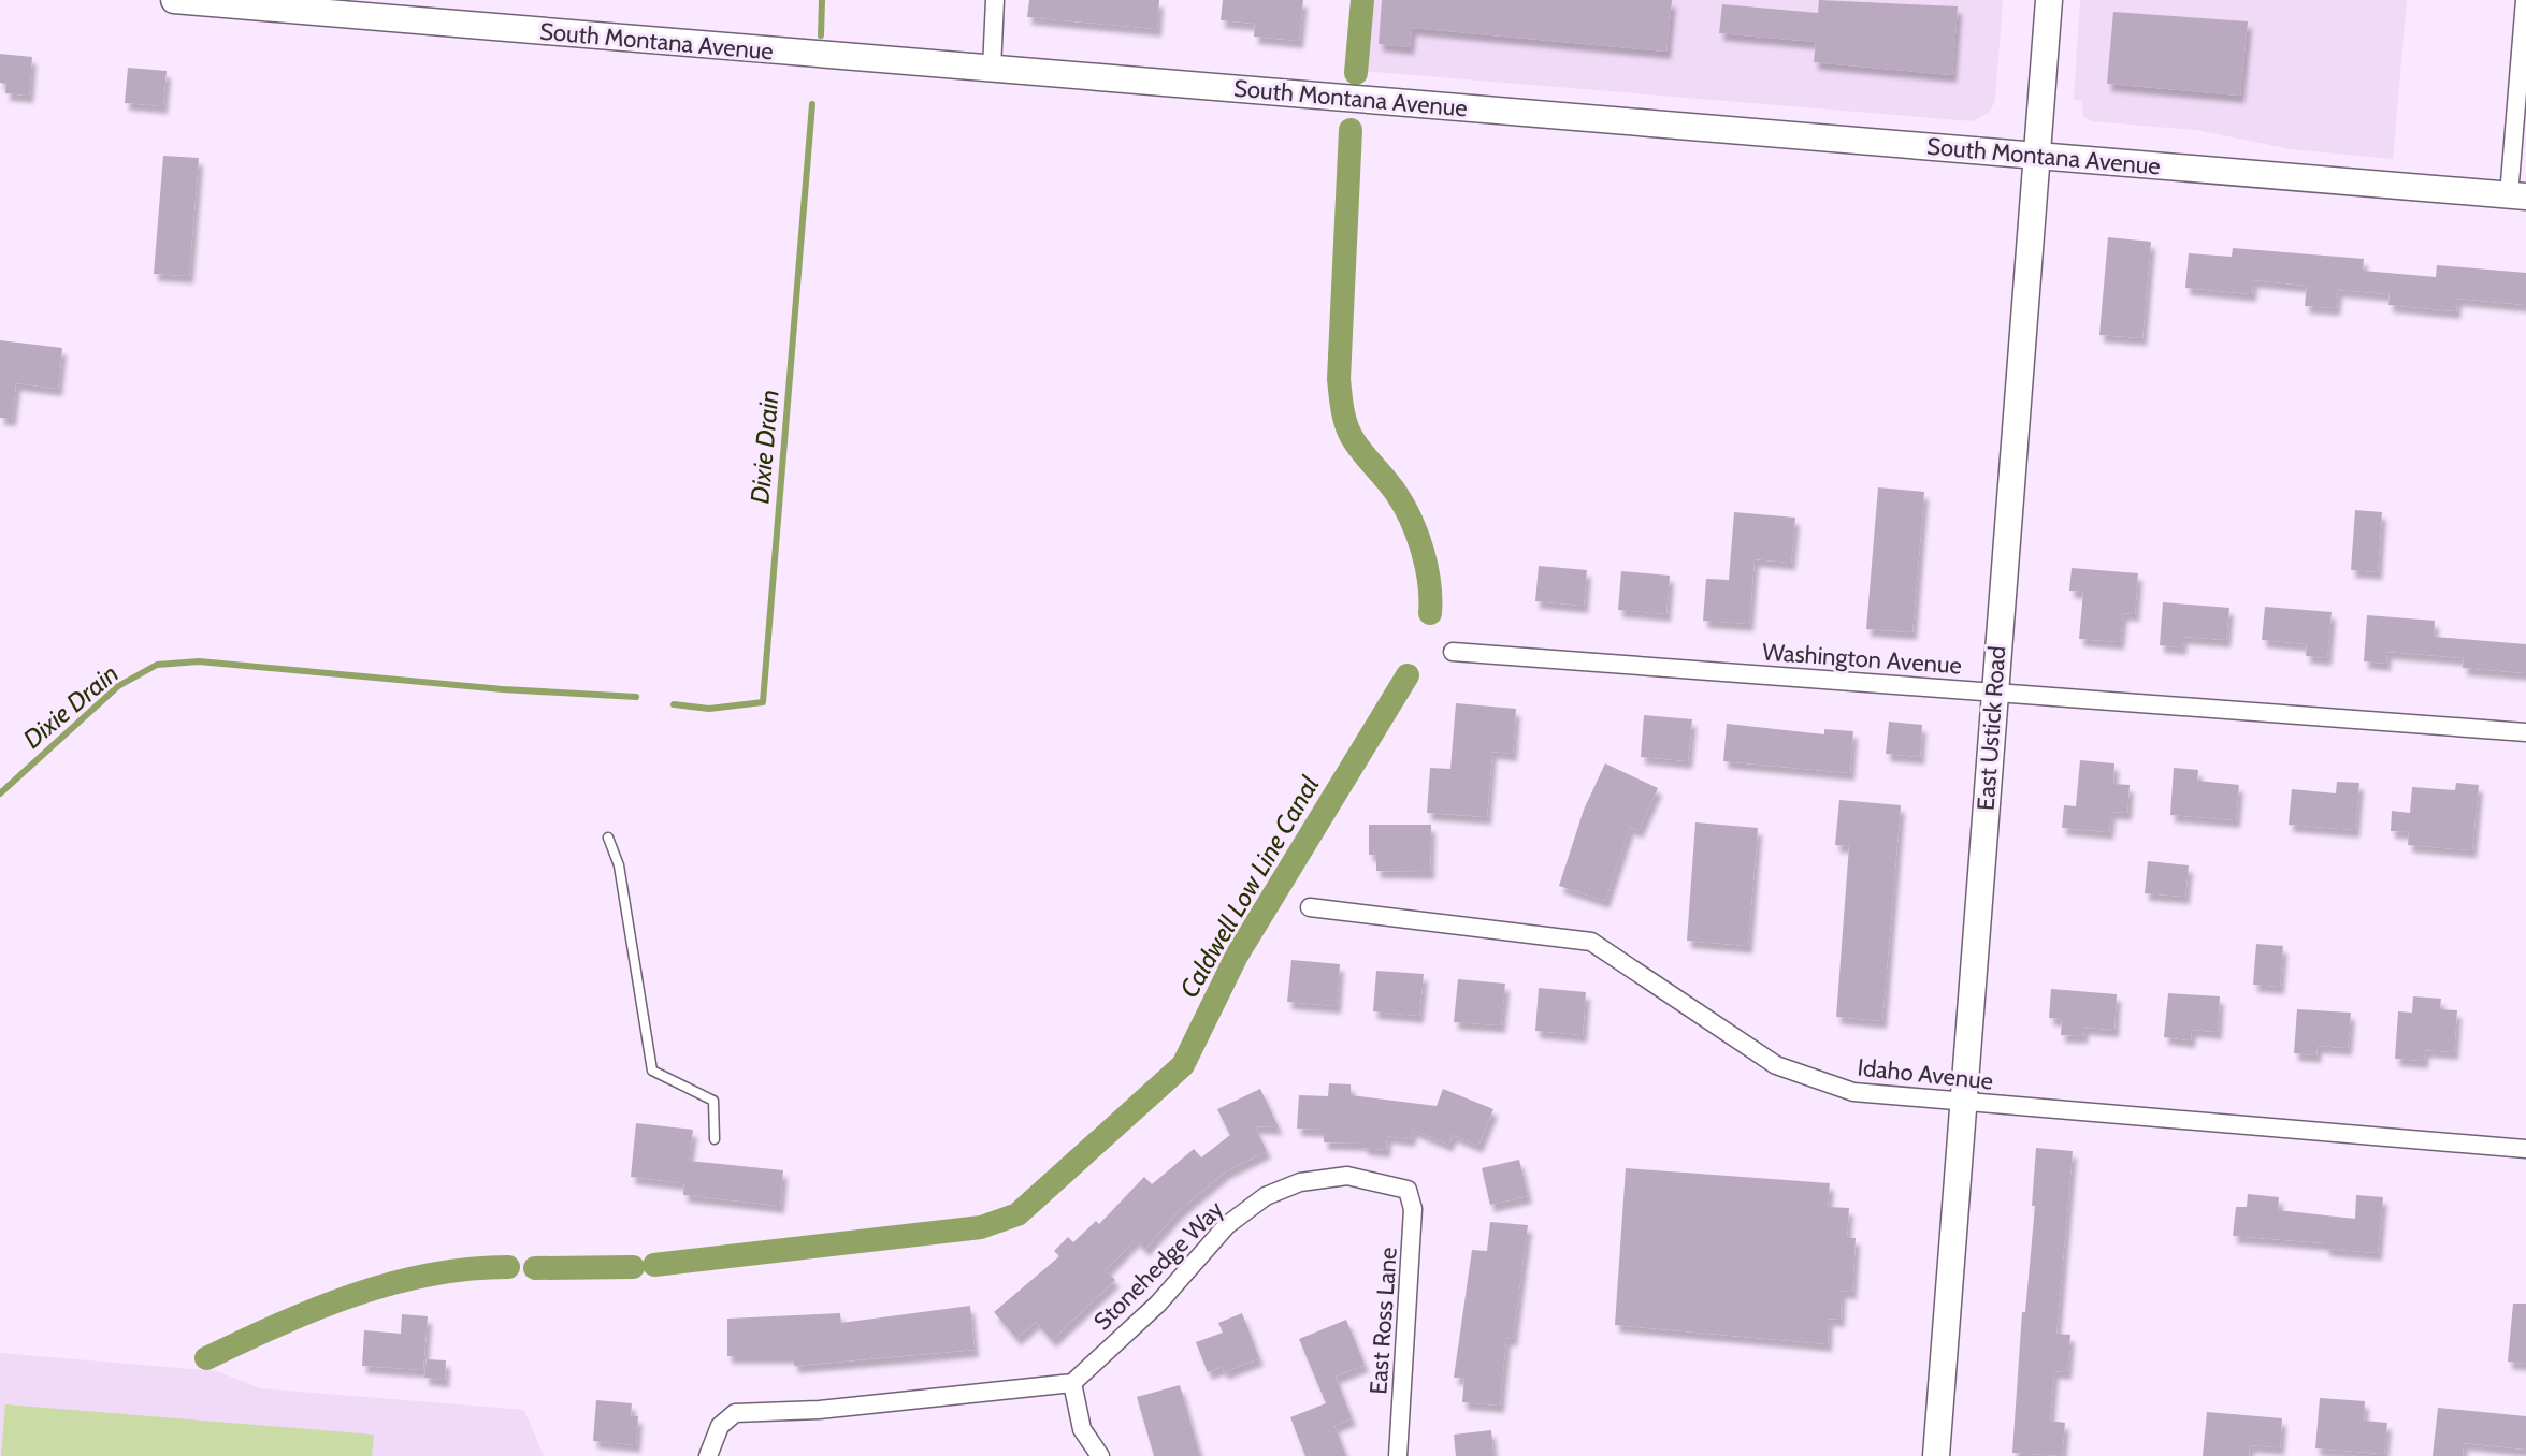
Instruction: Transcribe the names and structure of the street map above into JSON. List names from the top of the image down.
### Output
{
  "streets": {
    "street": [
      "South Montana Avenue",
      "Washington Avenue",
      "East Ustick Road",
      "Idaho Avenue",
      "Stonehedge Way",
      "East Ross Lane"
    ]
  },
  "crossings": [
    ["South Montana Avenue", "East Ustick Road"],
    ["Washington Avenue", "East Ustick Road"],
    ["East Ustick Road", "Idaho Avenue"],
    ["Stonehedge Way", "East Ross Lane"]
  ],
  "water": ["Dixie Drain", "Caldwell Low Line Canal"]
}
